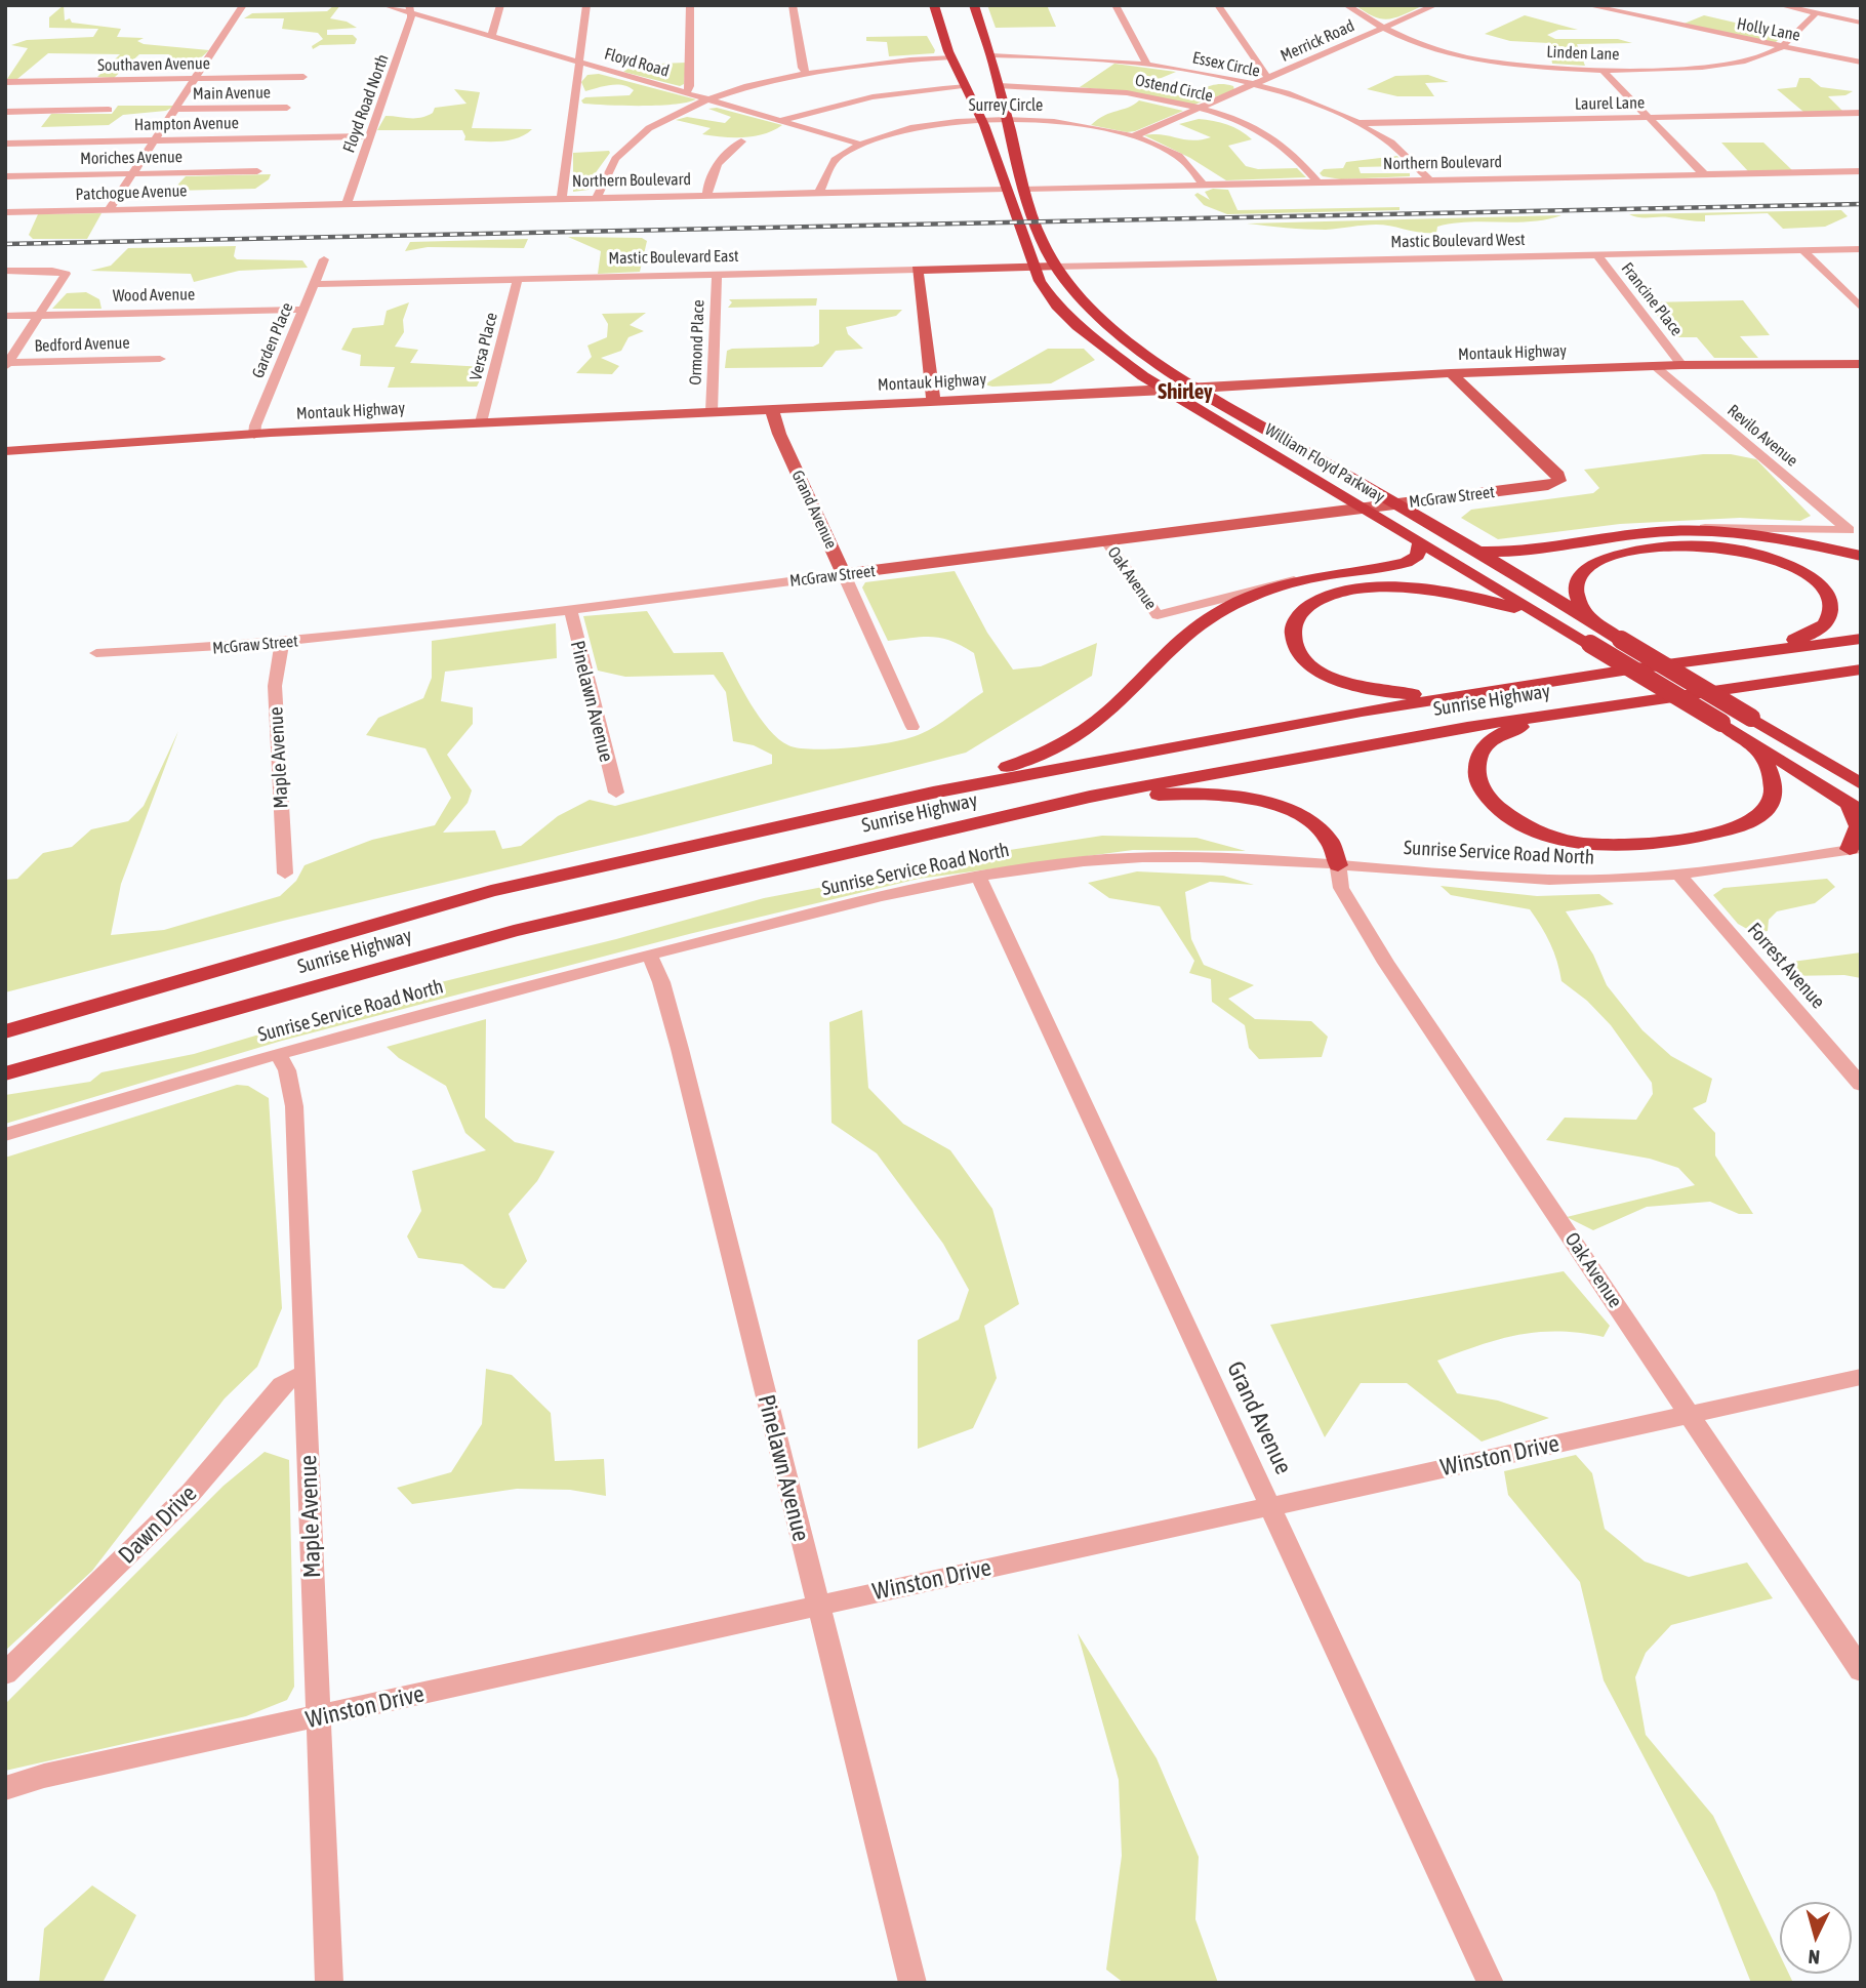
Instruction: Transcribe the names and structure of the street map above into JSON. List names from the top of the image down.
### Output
{
  "streets": {
    "highway": ["William Floyd Parkway", "Sunrise Highway"],
    "main road": [
      "Mastic Boulevard East",
      "Montauk Highway",
      "McGraw Street",
      "Grand Avenue"
    ],
    "street": [
      "Holly Lane",
      "Merrick Road",
      "Linden Lane",
      "Floyd Road",
      "Southaven Avenue",
      "Essex Circle",
      "Ostend Circle",
      "Main Avenue",
      "Floyd Road North",
      "Laurel Lane",
      "Surrey Circle",
      "Hampton Avenue",
      "Moriches Avenue",
      "Northern Boulevard",
      "Patchogue Avenue",
      "Mastic Boulevard West",
      "Wood Avenue",
      "Francine Place",
      "Garden Place",
      "Ormond Place",
      "Bedford Avenue",
      "Versa Place",
      "Revilo Avenue",
      "Oak Avenue",
      "Pinelawn Avenue",
      "Maple Avenue",
      "Sunrise Service Road North",
      "Forrest Avenue",
      "Winston Drive",
      "Dawn Drive"
    ]
  },
  "crossings": [
    ["Holly Lane", "Linden Lane"],
    ["Merrick Road", "Linden Lane"],
    ["Merrick Road", "Essex Circle"],
    ["Merrick Road", "Ostend Circle"],
    ["Merrick Road", "Surrey Circle"],
    ["Floyd Road", "Floyd Road North"],
    ["Floyd Road", "Surrey Circle"],
    ["Essex Circle", "Laurel Lane"],
    ["Essex Circle", "Northern Boulevard"],
    ["Essex Circle", "William Floyd Parkway"],
    ["Ostend Circle", "Northern Boulevard"],
    ["Ostend Circle", "William Floyd Parkway"],
    ["Floyd Road North", "Hampton Avenue"],
    ["Floyd Road North", "Northern Boulevard"],
    ["Surrey Circle", "Northern Boulevard"],
    ["Surrey Circle", "William Floyd Parkway"],
    ["Northern Boulevard", "Patchogue Avenue"],
    ["Northern Boulevard", "William Floyd Parkway"],
    ["Mastic Boulevard West", "Mastic Boulevard East"],
    ["Mastic Boulevard West", "Francine Place"],
    ["Mastic Boulevard West", "William Floyd Parkway"],
    ["Mastic Boulevard East", "Garden Place"],
    ["Mastic Boulevard East", "Ormond Place"],
    ["Mastic Boulevard East", "Versa Place"],
    ["Mastic Boulevard East", "William Floyd Parkway"],
    ["Wood Avenue", "Garden Place"],
    ["Francine Place", "Montauk Highway"],
    ["Garden Place", "Montauk Highway"],
    ["Ormond Place", "Montauk Highway"],
    ["Versa Place", "Montauk Highway"],
    ["Montauk Highway", "Revilo Avenue"],
    ["Montauk Highway", "William Floyd Parkway"],
    ["Montauk Highway", "McGraw Street"],
    ["Montauk Highway", "Grand Avenue"],
    ["William Floyd Parkway", "McGraw Street"],
    ["McGraw Street", "Grand Avenue"],
    ["McGraw Street", "Oak Avenue"],
    ["McGraw Street", "Pinelawn Avenue"],
    ["McGraw Street", "Maple Avenue"],
    ["Grand Avenue", "Sunrise Service Road North"],
    ["Grand Avenue", "Winston Drive"],
    ["Oak Avenue", "Sunrise Service Road North"],
    ["Oak Avenue", "Winston Drive"],
    ["Pinelawn Avenue", "Sunrise Service Road North"],
    ["Pinelawn Avenue", "Winston Drive"],
    ["Maple Avenue", "Sunrise Service Road North"],
    ["Maple Avenue", "Winston Drive"],
    ["Maple Avenue", "Dawn Drive"],
    ["Sunrise Service Road North", "Forrest Avenue"]
  ],
  "districts": ["Shirley"],
  "north": "bottom"
}
